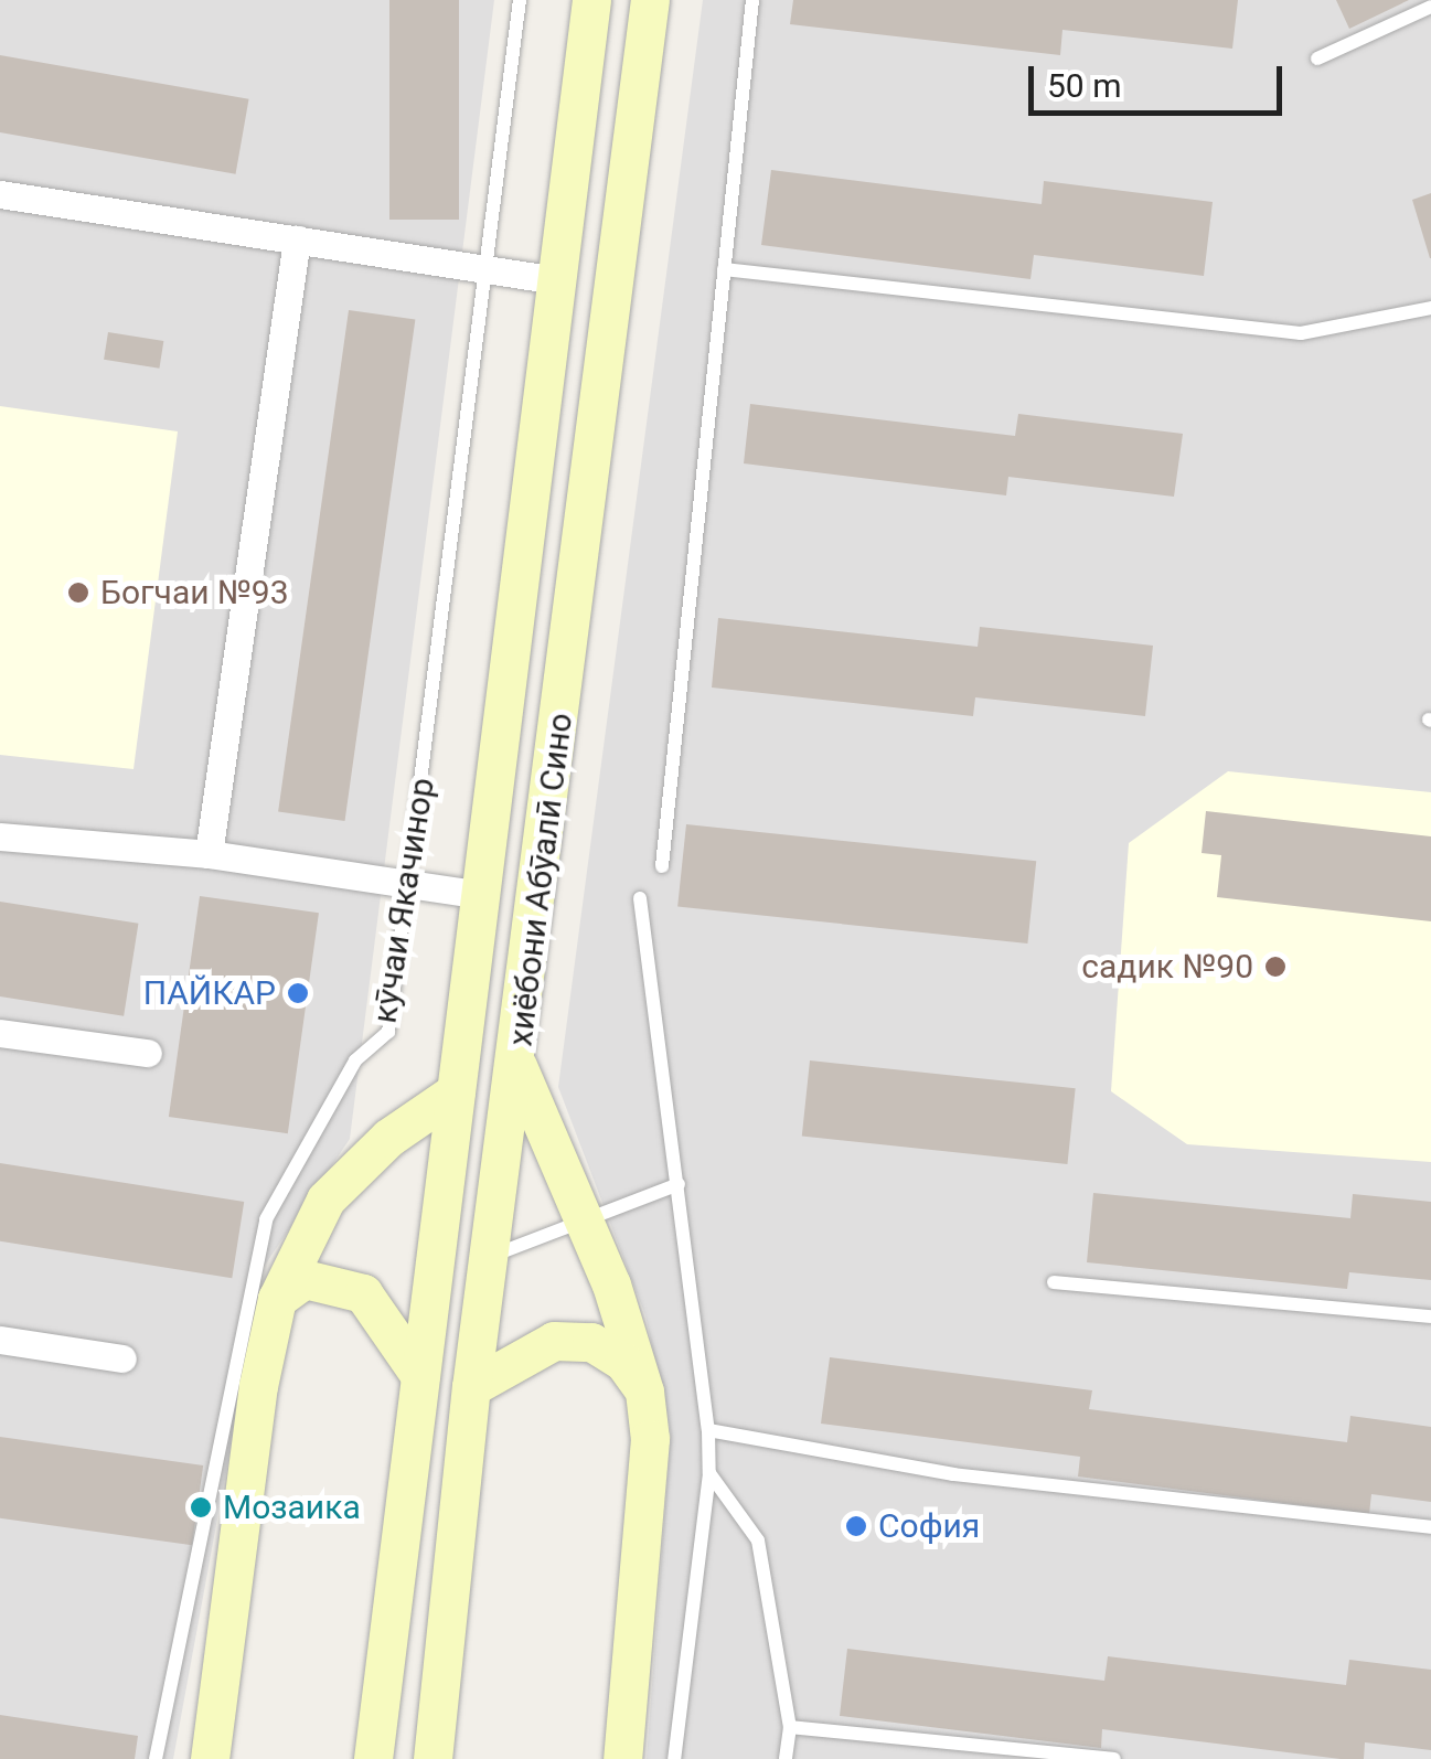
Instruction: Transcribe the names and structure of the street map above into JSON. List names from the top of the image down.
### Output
{
  "streets": {
    "main road": ["хиёбони Абӯалӣ Сино"],
    "lane": ["кӯчаи Якачинор"]
  },
  "places": [
    "Богчаи №93",
    "садик №90",
    "ПАЙКАР",
    "Мозаика",
    "София"
  ],
  "scale_bar": "50 m"
}
